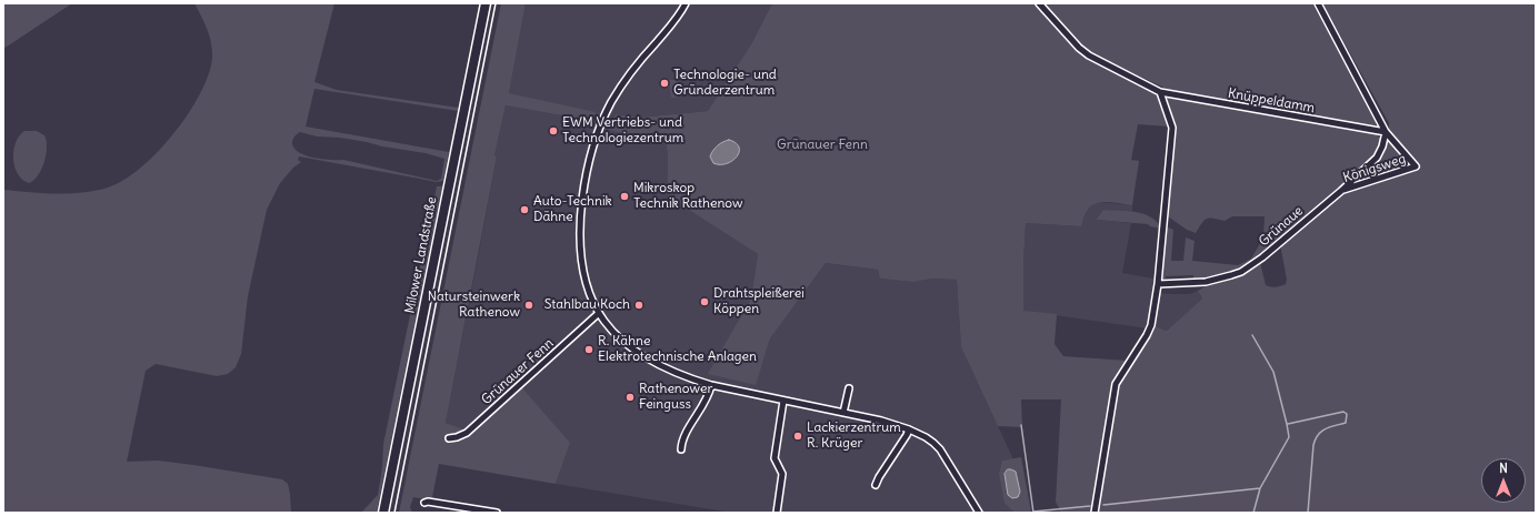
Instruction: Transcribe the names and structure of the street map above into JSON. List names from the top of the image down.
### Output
{
  "streets": {
    "main road": ["Milower Landstraße"],
    "street": [
      "Knüppeldamm",
      "Königsweg",
      "Grünaue",
      "Grünauer Fenn"
    ]
  },
  "crossings": [
    ["Knüppeldamm", "Königsweg"],
    ["Knüppeldamm", "Grünaue"],
    ["Königsweg", "Grünaue"]
  ],
  "parks": ["Grünauer Fenn"],
  "places": [
    "Technologie- und Gründerzentrum",
    "EWM Vertriebs- und Technologiezentrum",
    "Mikroskop Technik Rathenow",
    "Auto-Technik Dähne",
    "Drahtspleißerei Köppen",
    "Natursteinwerk Rathenow",
    "Stahlbau Koch",
    "R. Kähne Elektrotechnische Anlagen",
    "Rathenower Feinguss",
    "Lackierzentrum R. Krüger"
  ],
  "north": "top"
}
